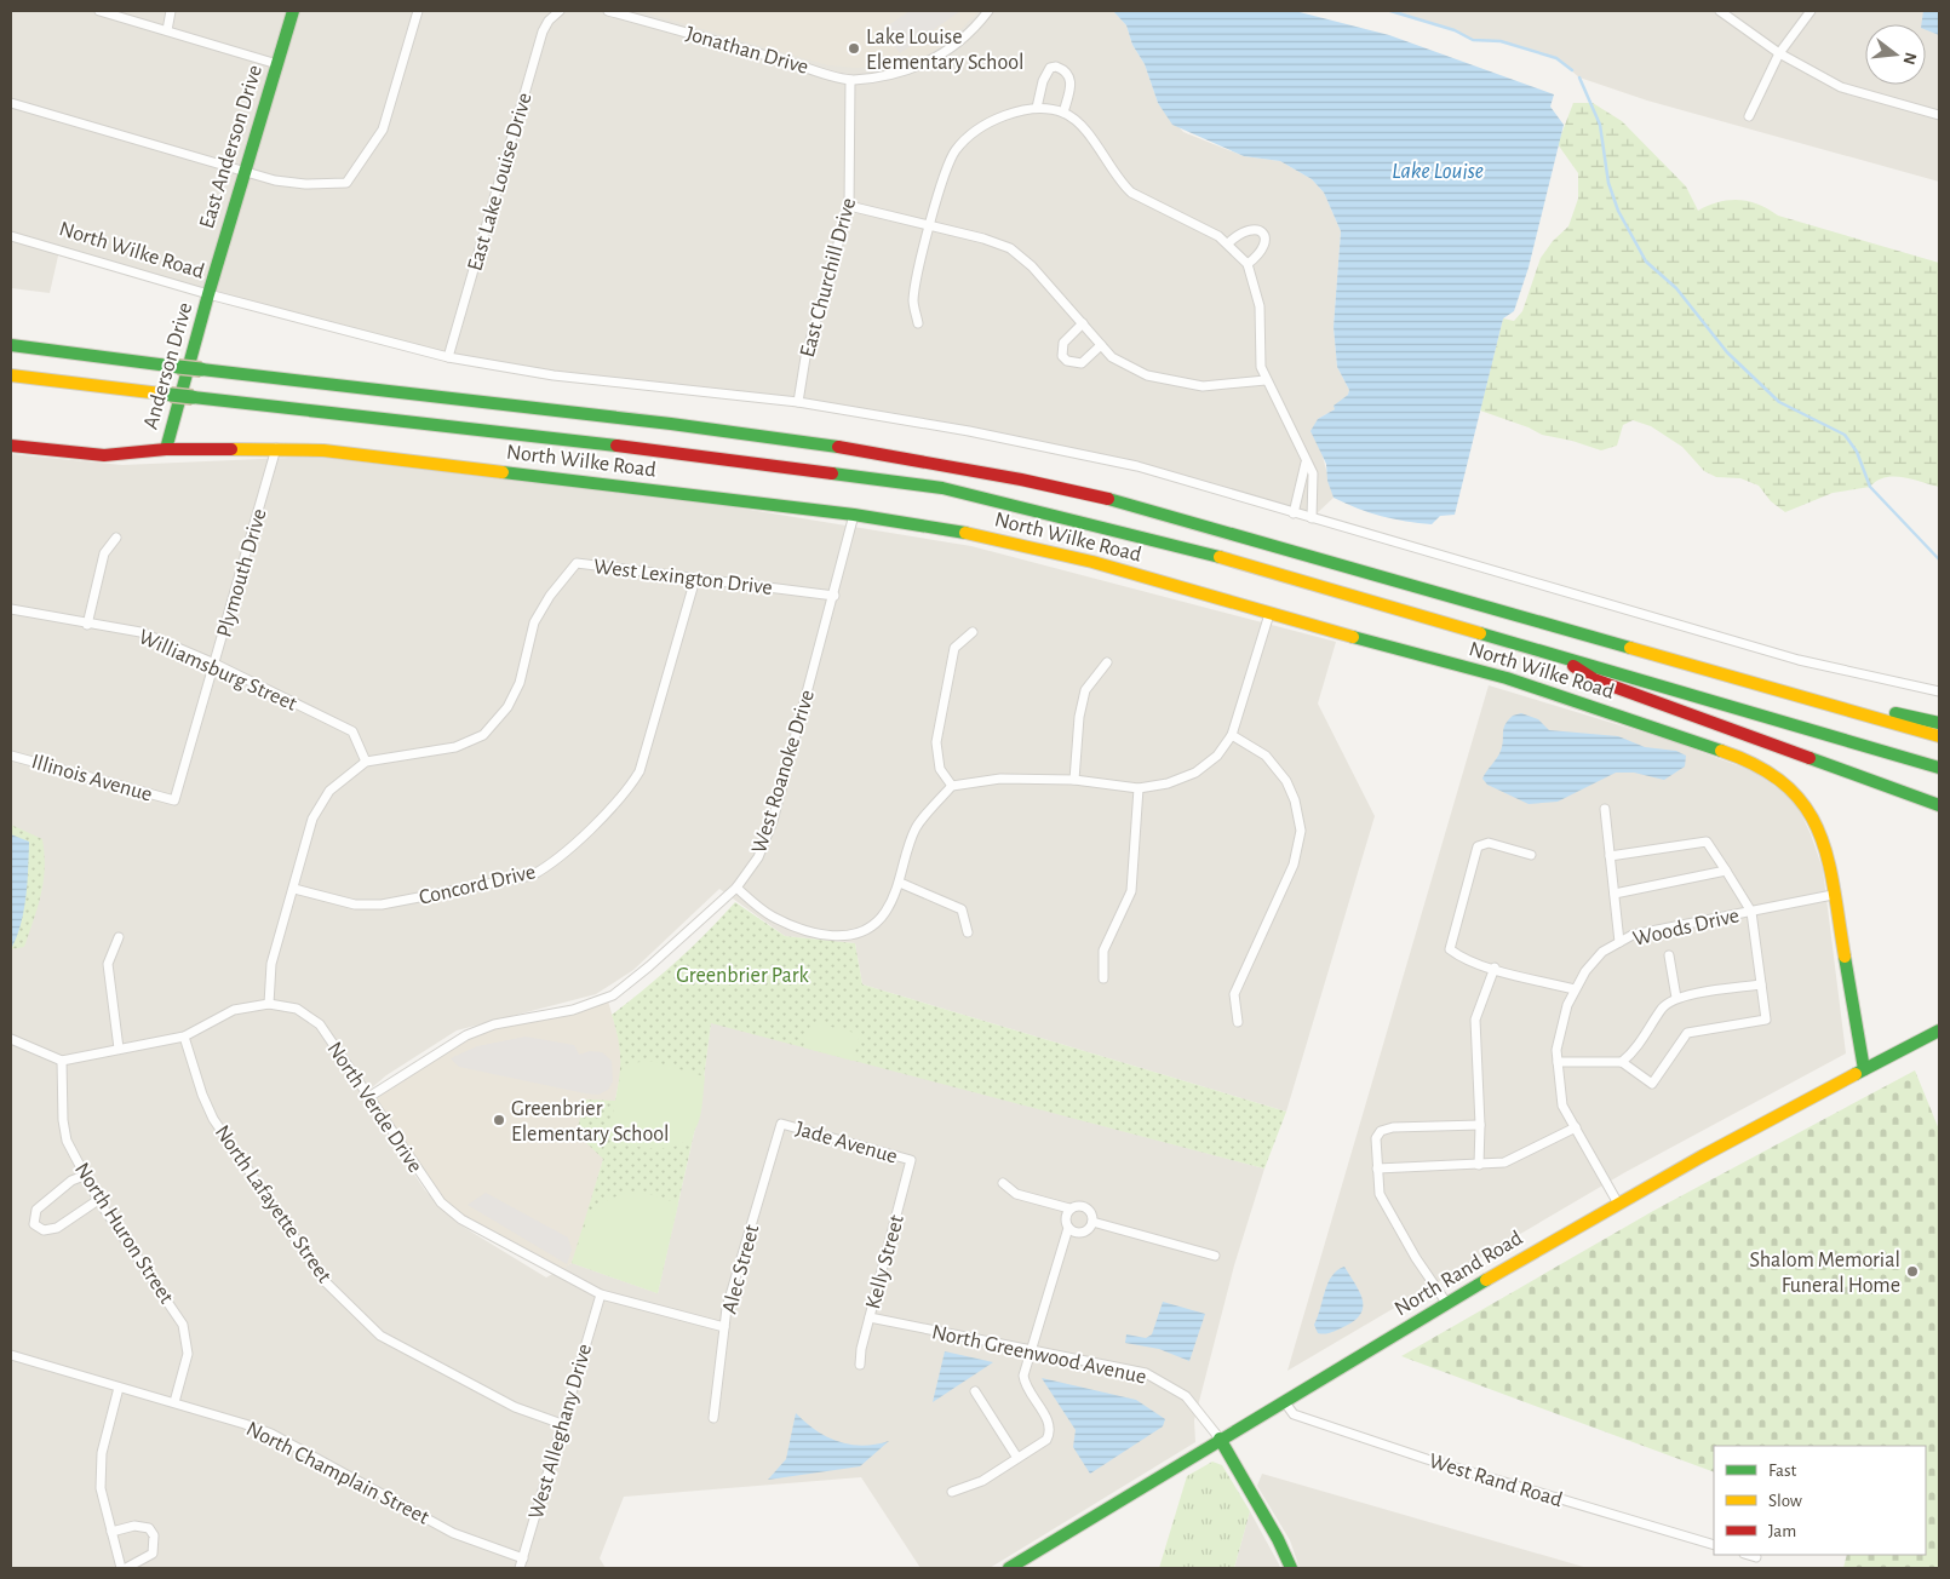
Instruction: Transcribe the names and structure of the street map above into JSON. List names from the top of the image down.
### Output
{
  "streets": {
    "main road": [
      "East Anderson Drive",
      "North Wilke Road",
      "Anderson Drive",
      "North Rand Road"
    ],
    "street": [
      "Jonathan Drive",
      "East Lake Louise Drive",
      "East Churchill Drive",
      "Plymouth Drive",
      "West Lexington Drive",
      "Williamsburg Street",
      "West Roanoke Drive",
      "Illinois Avenue",
      "Concord Drive",
      "Woods Drive",
      "North Verde Drive",
      "Jade Avenue",
      "North Lafayette Street",
      "North Huron Street",
      "Kelly Street",
      "Alec Street",
      "North Greenwood Avenue",
      "West Alleghany Drive",
      "North Champlain Street",
      "West Rand Road"
    ]
  },
  "crossings": [
    ["Jonathan Drive", "East Churchill Drive"],
    ["East Anderson Drive", "North Wilke Road"],
    ["East Anderson Drive", "Anderson Drive"],
    ["East Lake Louise Drive", "North Wilke Road"],
    ["North Wilke Road", "East Churchill Drive"],
    ["North Wilke Road", "Anderson Drive"],
    ["North Wilke Road", "Plymouth Drive"],
    ["North Wilke Road", "West Roanoke Drive"],
    ["North Wilke Road", "Woods Drive"],
    ["North Wilke Road", "North Rand Road"],
    ["Plymouth Drive", "Williamsburg Street"],
    ["Plymouth Drive", "Illinois Avenue"],
    ["West Lexington Drive", "Williamsburg Street"],
    ["West Lexington Drive", "West Roanoke Drive"],
    ["West Lexington Drive", "Concord Drive"],
    ["West Roanoke Drive", "North Verde Drive"],
    ["Woods Drive", "North Rand Road"],
    ["North Verde Drive", "North Lafayette Street"],
    ["North Verde Drive", "North Huron Street"],
    ["North Verde Drive", "Alec Street"],
    ["North Verde Drive", "West Alleghany Drive"],
    ["Jade Avenue", "Kelly Street"],
    ["Jade Avenue", "Alec Street"],
    ["North Lafayette Street", "West Alleghany Drive"],
    ["North Huron Street", "North Champlain Street"],
    ["Kelly Street", "North Greenwood Avenue"],
    ["North Rand Road", "North Greenwood Avenue"],
    ["North Rand Road", "West Rand Road"],
    ["West Alleghany Drive", "North Champlain Street"]
  ],
  "water": ["Lake Louise"],
  "parks": ["Greenbrier Park"],
  "places": ["Lake Louise Elementary School", "Greenbrier Elementary School", "Shalom Memorial Funeral Home"],
  "legend": ["Fast", "Slow", "Jam"],
  "north": "right"
}
